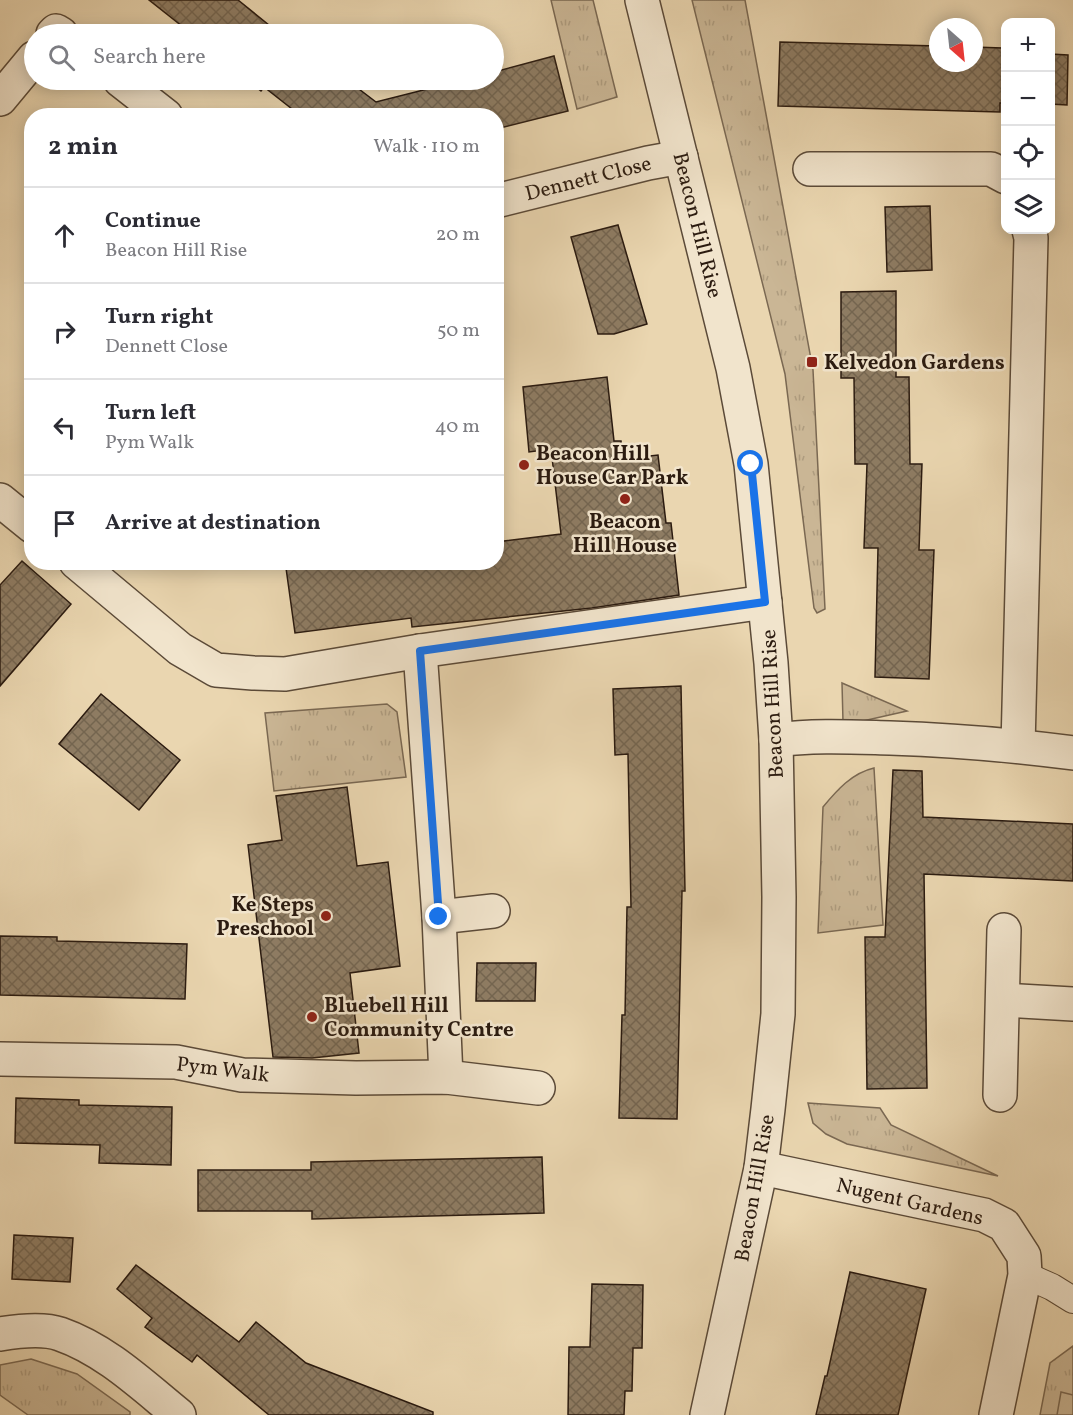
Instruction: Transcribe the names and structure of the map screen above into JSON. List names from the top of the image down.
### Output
{
  "streets": {
    "street": [
      "Dennett Close",
      "Beacon Hill Rise",
      "Pym Walk",
      "Nugent Gardens"
    ]
  },
  "crossings": [
    ["Dennett Close", "Beacon Hill Rise"],
    ["Beacon Hill Rise", "Nugent Gardens"]
  ],
  "places": {
    "transit": ["Kelvedon Gardens"],
    "other": [
      "Beacon Hill House Car Park",
      "Beacon Hill House",
      "Ke Steps Preschool",
      "Bluebell Hill Community Centre"
    ]
  },
  "north": "bottom right",
  "page": {
    "map_buttons": ["+", "−"],
    "search": "Search here",
    "heading": ["2 min", "Walk · 110 m"],
    "list": [
      ["Continue", "Beacon Hill Rise", "20 m"],
      ["Turn right", "Dennett Close", "50 m"],
      ["Turn left", "Pym Walk", "40 m"],
      "Arrive at destination"
    ]
  }
}
